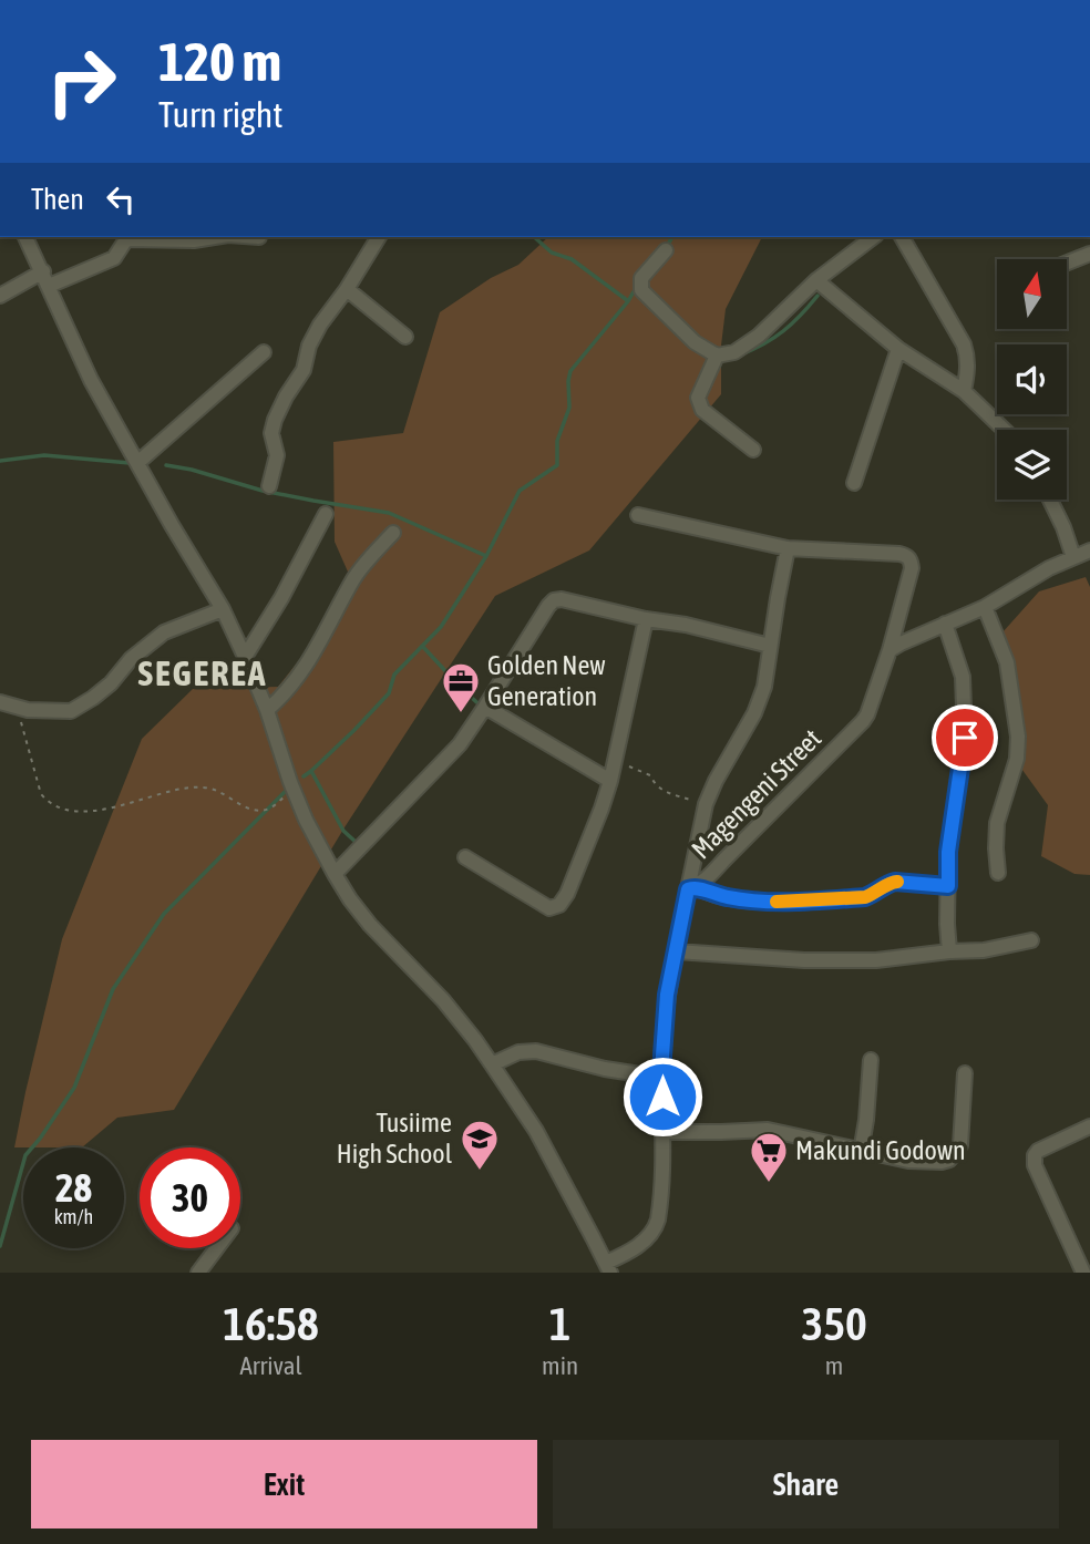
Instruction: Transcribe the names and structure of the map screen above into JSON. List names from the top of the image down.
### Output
{
  "streets": {
    "street": ["Magengeni Street"]
  },
  "districts": ["SEGEREA"],
  "places": {
    "office": ["Golden New Generation"],
    "school or university": ["Tusiime High School"],
    "supermarket": ["Makundi Godown"]
  },
  "north": "top",
  "page": {
    "turn": ["120 m", "Turn right"],
    "then": "Then",
    "speed": "28 km/h",
    "limit": "30",
    "eta": [
      "16:58",
      "Arrival",
      "1",
      "min",
      "350",
      "m"
    ],
    "buttons": ["Exit", "Share"]
  }
}
